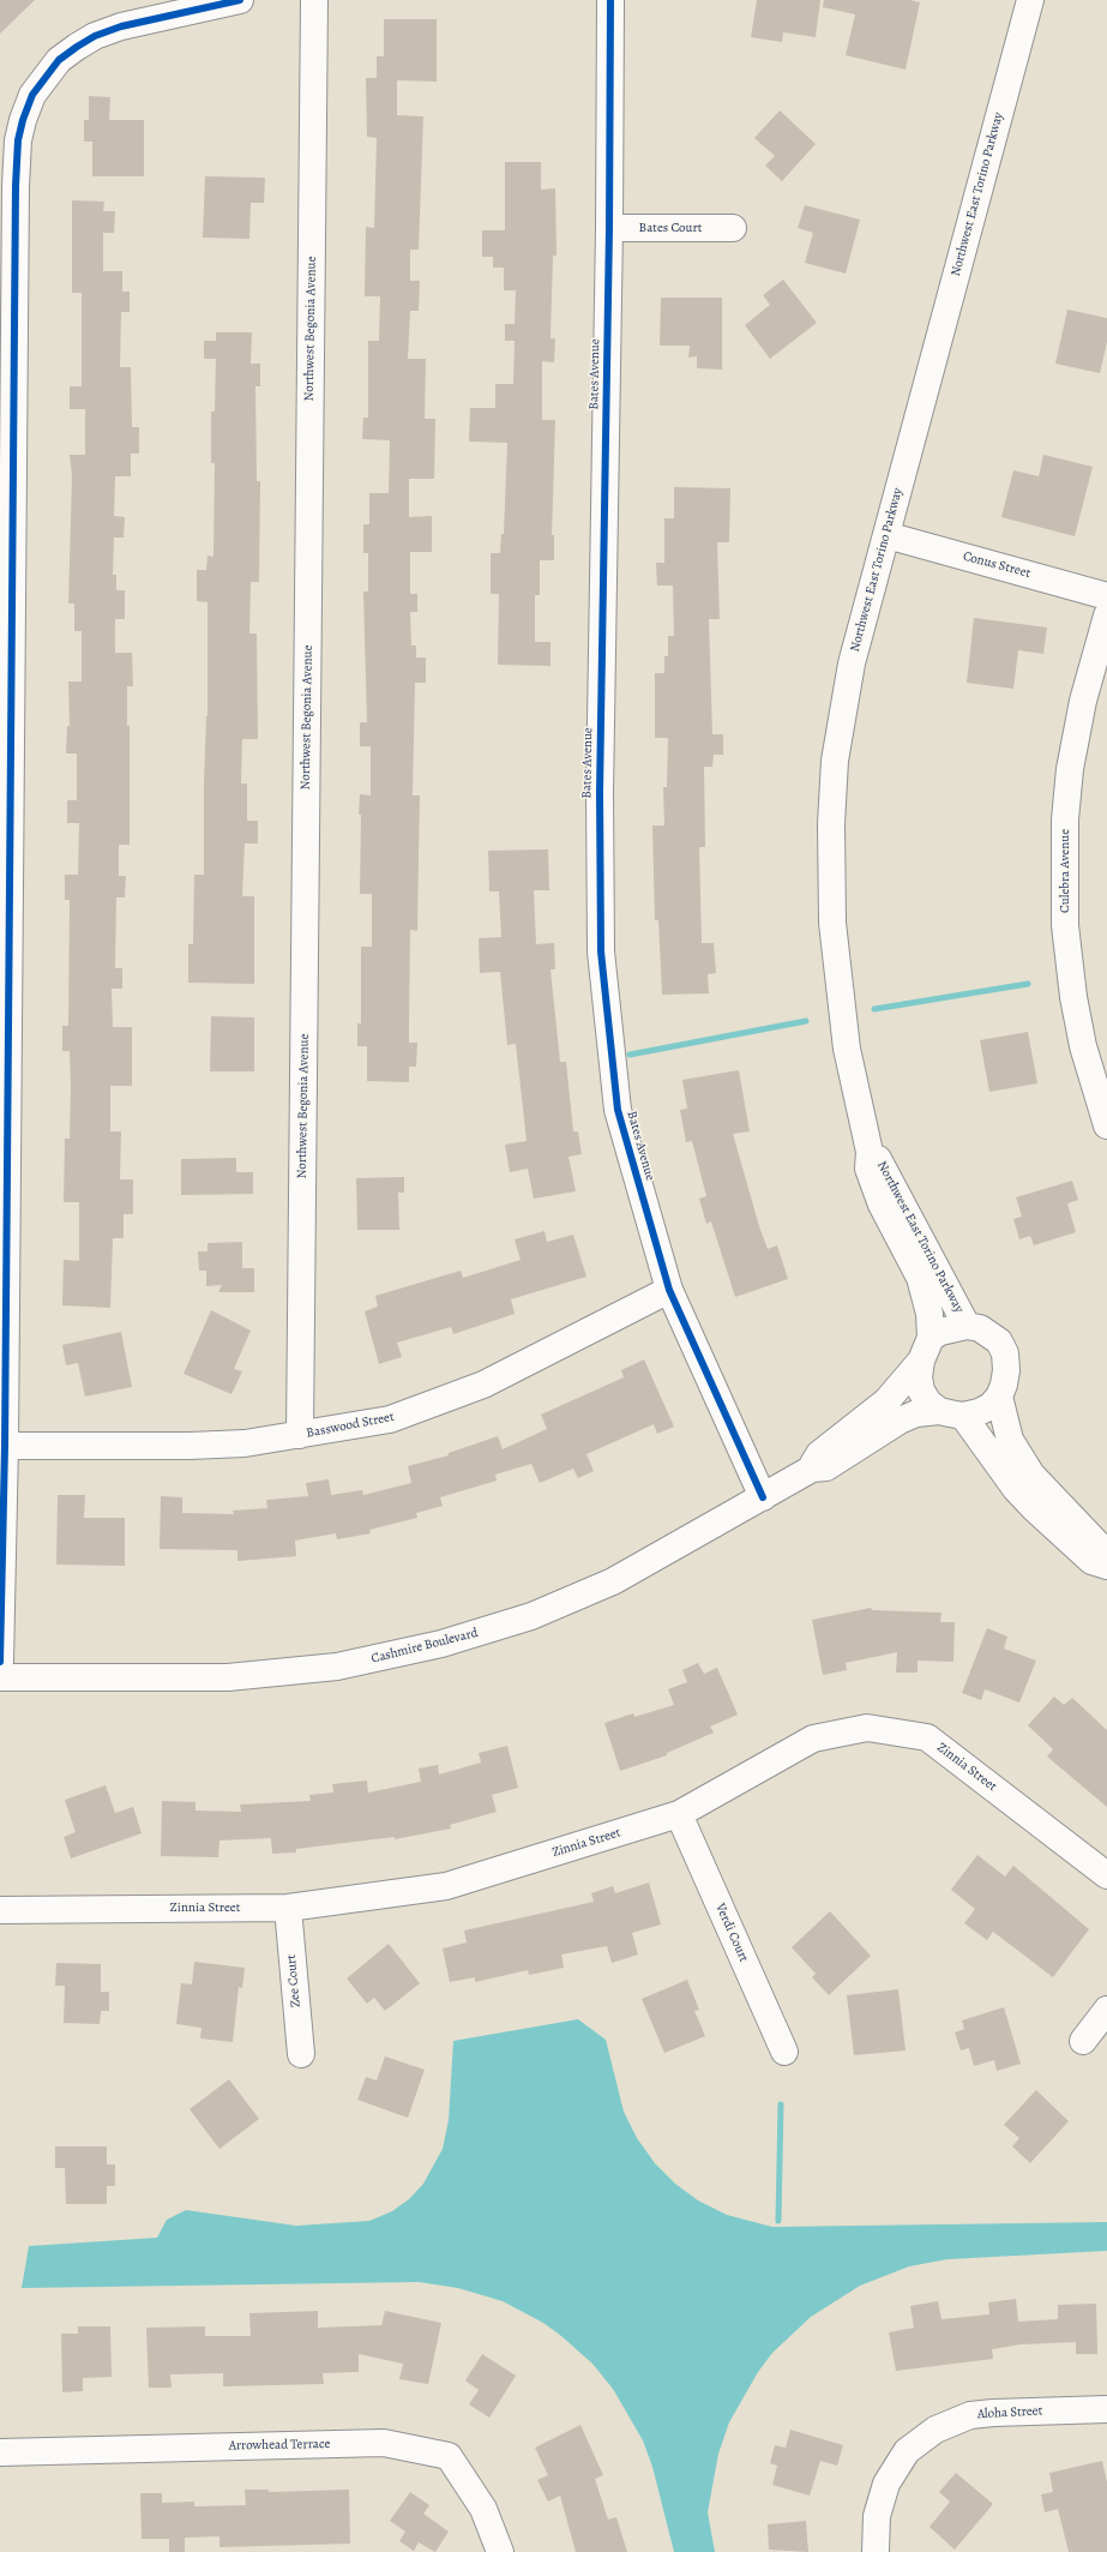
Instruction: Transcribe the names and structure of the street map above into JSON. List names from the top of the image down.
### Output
{
  "streets": {
    "street": [
      "Northwest East Torino Parkway",
      "Bates Court",
      "Northwest Begonia Avenue",
      "Bates Avenue",
      "Conus Street",
      "Culebra Avenue",
      "Basswood Street",
      "Cashmire Boulevard",
      "Zinnia Street",
      "Verdi Court",
      "Zee Court",
      "Aloha Street",
      "Arrowhead Terrace"
    ]
  },
  "crossings": [
    ["Northwest East Torino Parkway", "Conus Street"],
    ["Northwest East Torino Parkway", "Cashmire Boulevard"],
    ["Bates Court", "Bates Avenue"],
    ["Northwest Begonia Avenue", "Basswood Street"],
    ["Bates Avenue", "Basswood Street"],
    ["Bates Avenue", "Cashmire Boulevard"],
    ["Zinnia Street", "Verdi Court"],
    ["Zinnia Street", "Zee Court"]
  ]
}
